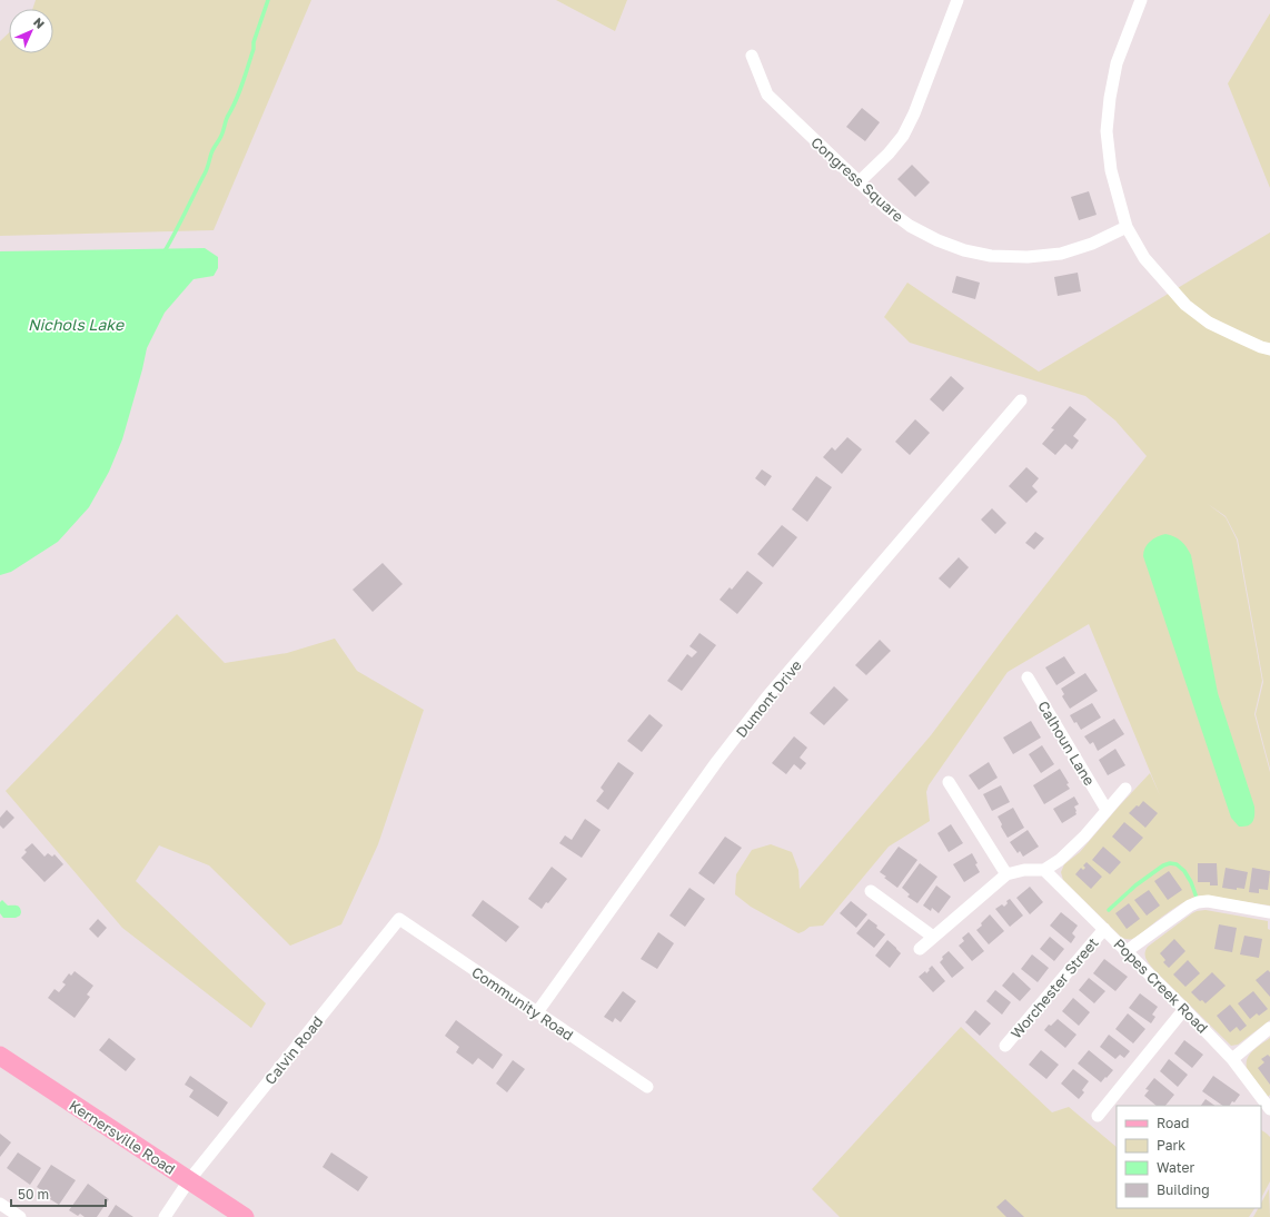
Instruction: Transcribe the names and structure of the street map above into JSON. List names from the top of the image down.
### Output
{
  "streets": {
    "main road": ["Kernersville Road"],
    "street": [
      "Congress Square",
      "Dumont Drive",
      "Calhoun Lane",
      "Popes Creek Road",
      "Worchester Street",
      "Community Road",
      "Calvin Road"
    ]
  },
  "crossings": [
    ["Dumont Drive", "Community Road"],
    ["Popes Creek Road", "Worchester Street"],
    ["Community Road", "Calvin Road"],
    ["Calvin Road", "Kernersville Road"]
  ],
  "water": ["Nichols Lake"],
  "legend": [
    "Road",
    "Park",
    "Water",
    "Building"
  ],
  "scale_bar": "50 m",
  "north": "top right"
}
